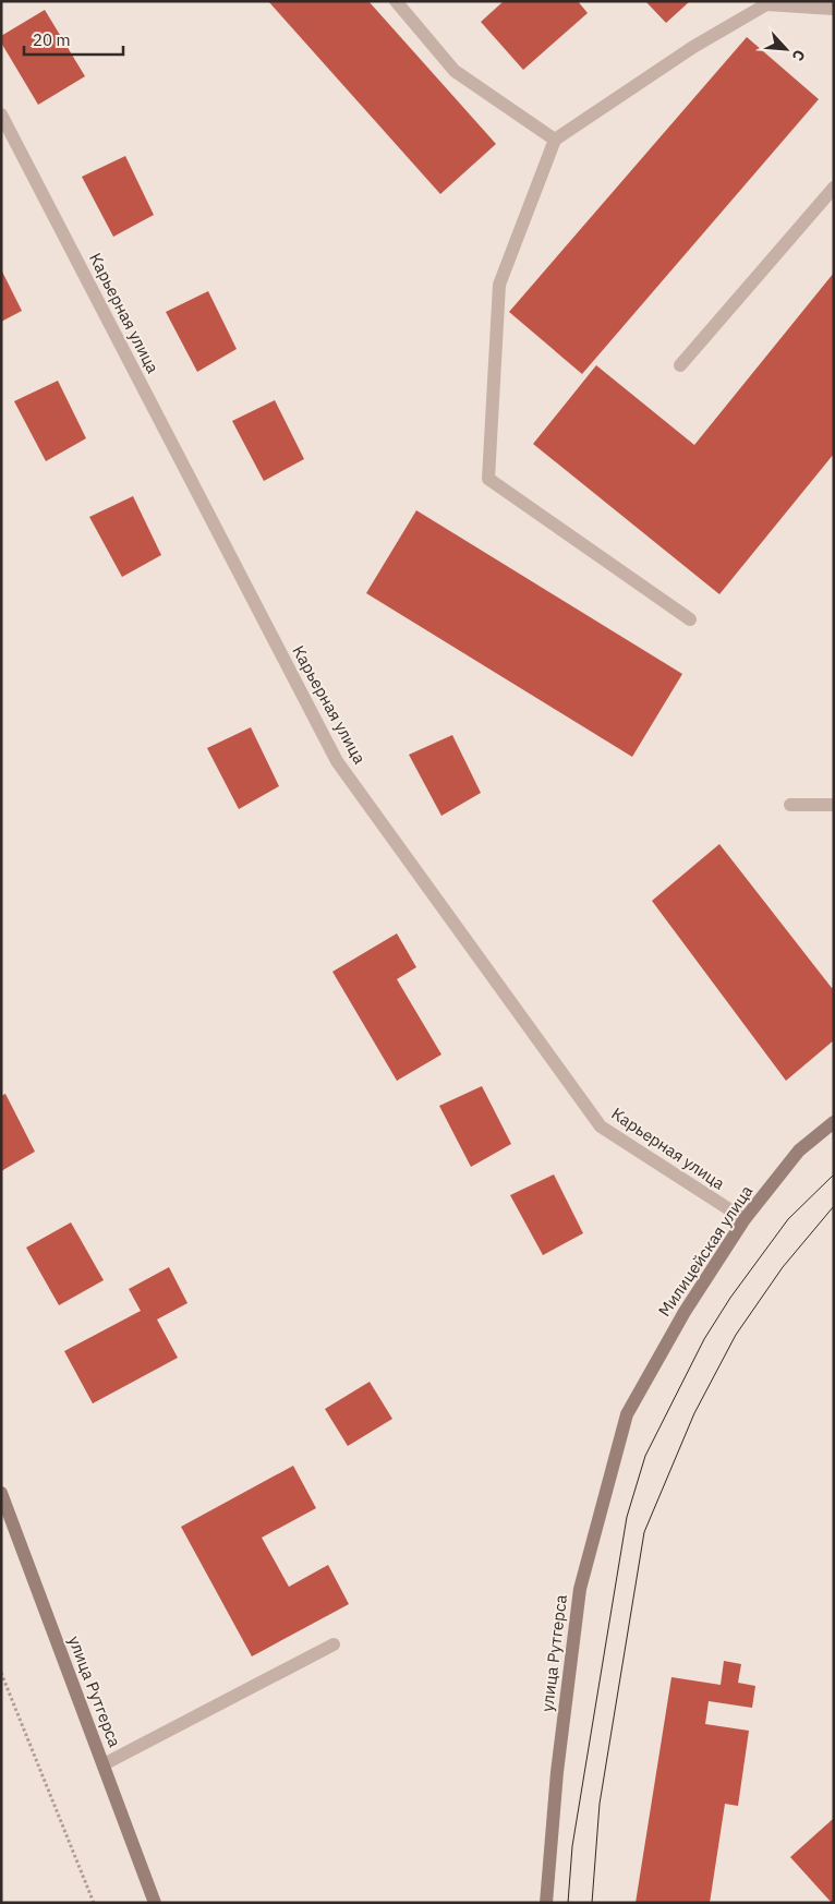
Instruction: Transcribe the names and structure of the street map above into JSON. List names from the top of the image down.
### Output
{
  "streets": {
    "main road": ["Милицейская улица", "улица Рутгерса"],
    "lane": ["Карьерная улица"]
  },
  "crossings": [
    ["Карьерная улица", "Милицейская улица"],
    ["Милицейская улица", "улица Рутгерса"]
  ],
  "scale_bar": "20 m",
  "north": "bottom right"
}
